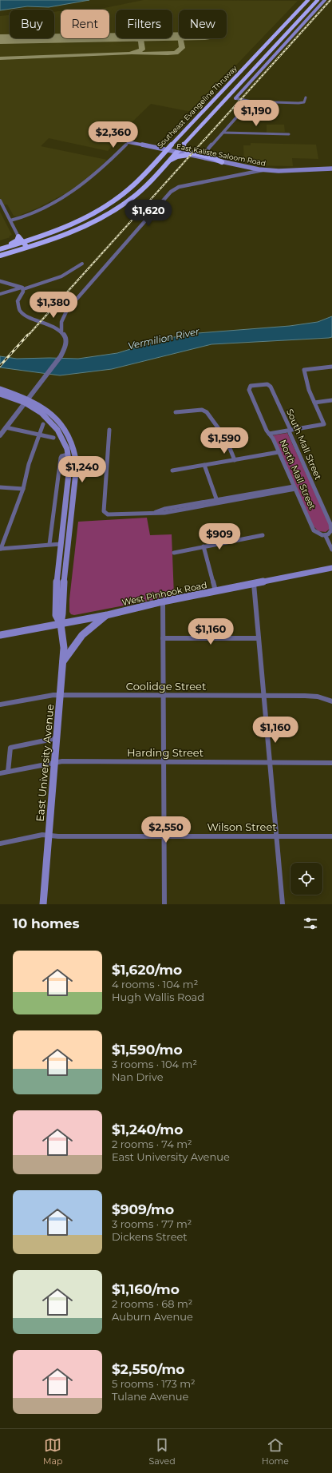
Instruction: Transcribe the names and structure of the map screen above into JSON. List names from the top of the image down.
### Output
{
  "streets": {
    "highway": ["Southeast Evangeline Thruway"],
    "main road": ["East Kaliste Saloom Road", "West Pinhook Road", "East University Avenue"],
    "street": [
      "South Mall Street",
      "North Mall Street",
      "Coolidge Street",
      "Harding Street",
      "Wilson Street"
    ]
  },
  "crossings": [
    ["Southeast Evangeline Thruway", "East Kaliste Saloom Road"],
    ["South Mall Street", "North Mall Street"],
    ["West Pinhook Road", "East University Avenue"],
    ["Coolidge Street", "East University Avenue"],
    ["Harding Street", "East University Avenue"],
    ["East University Avenue", "Wilson Street"]
  ],
  "water": ["Vermilion River"],
  "page": {
    "chip": [
      "Buy",
      "Rent",
      "Filters",
      "New"
    ],
    "price": [
      "$1,190",
      "$2,360",
      "$1,620",
      "$1,380",
      "$1,590",
      "$1,240",
      "$909",
      "$1,160",
      "$1,160",
      "$2,550"
    ],
    "heading": "10 homes",
    "list": [
      {
        "name": "$1,620/mo",
        "note": "4 rooms · 104 m² · Hugh Wallis Road"
      },
      {
        "name": "$1,590/mo",
        "note": "3 rooms · 104 m² · Nan Drive"
      },
      {
        "name": "$1,240/mo",
        "note": "2 rooms · 74 m² · East University Avenue"
      },
      {
        "name": "$909/mo",
        "note": "3 rooms · 77 m² · Dickens Street"
      },
      {
        "name": "$1,160/mo",
        "note": "2 rooms · 68 m² · Auburn Avenue"
      },
      {
        "name": "$2,550/mo",
        "note": "5 rooms · 173 m² · Tulane Avenue"
      }
    ],
    "tabs": ["Map", "Saved", "Home"]
  }
}
